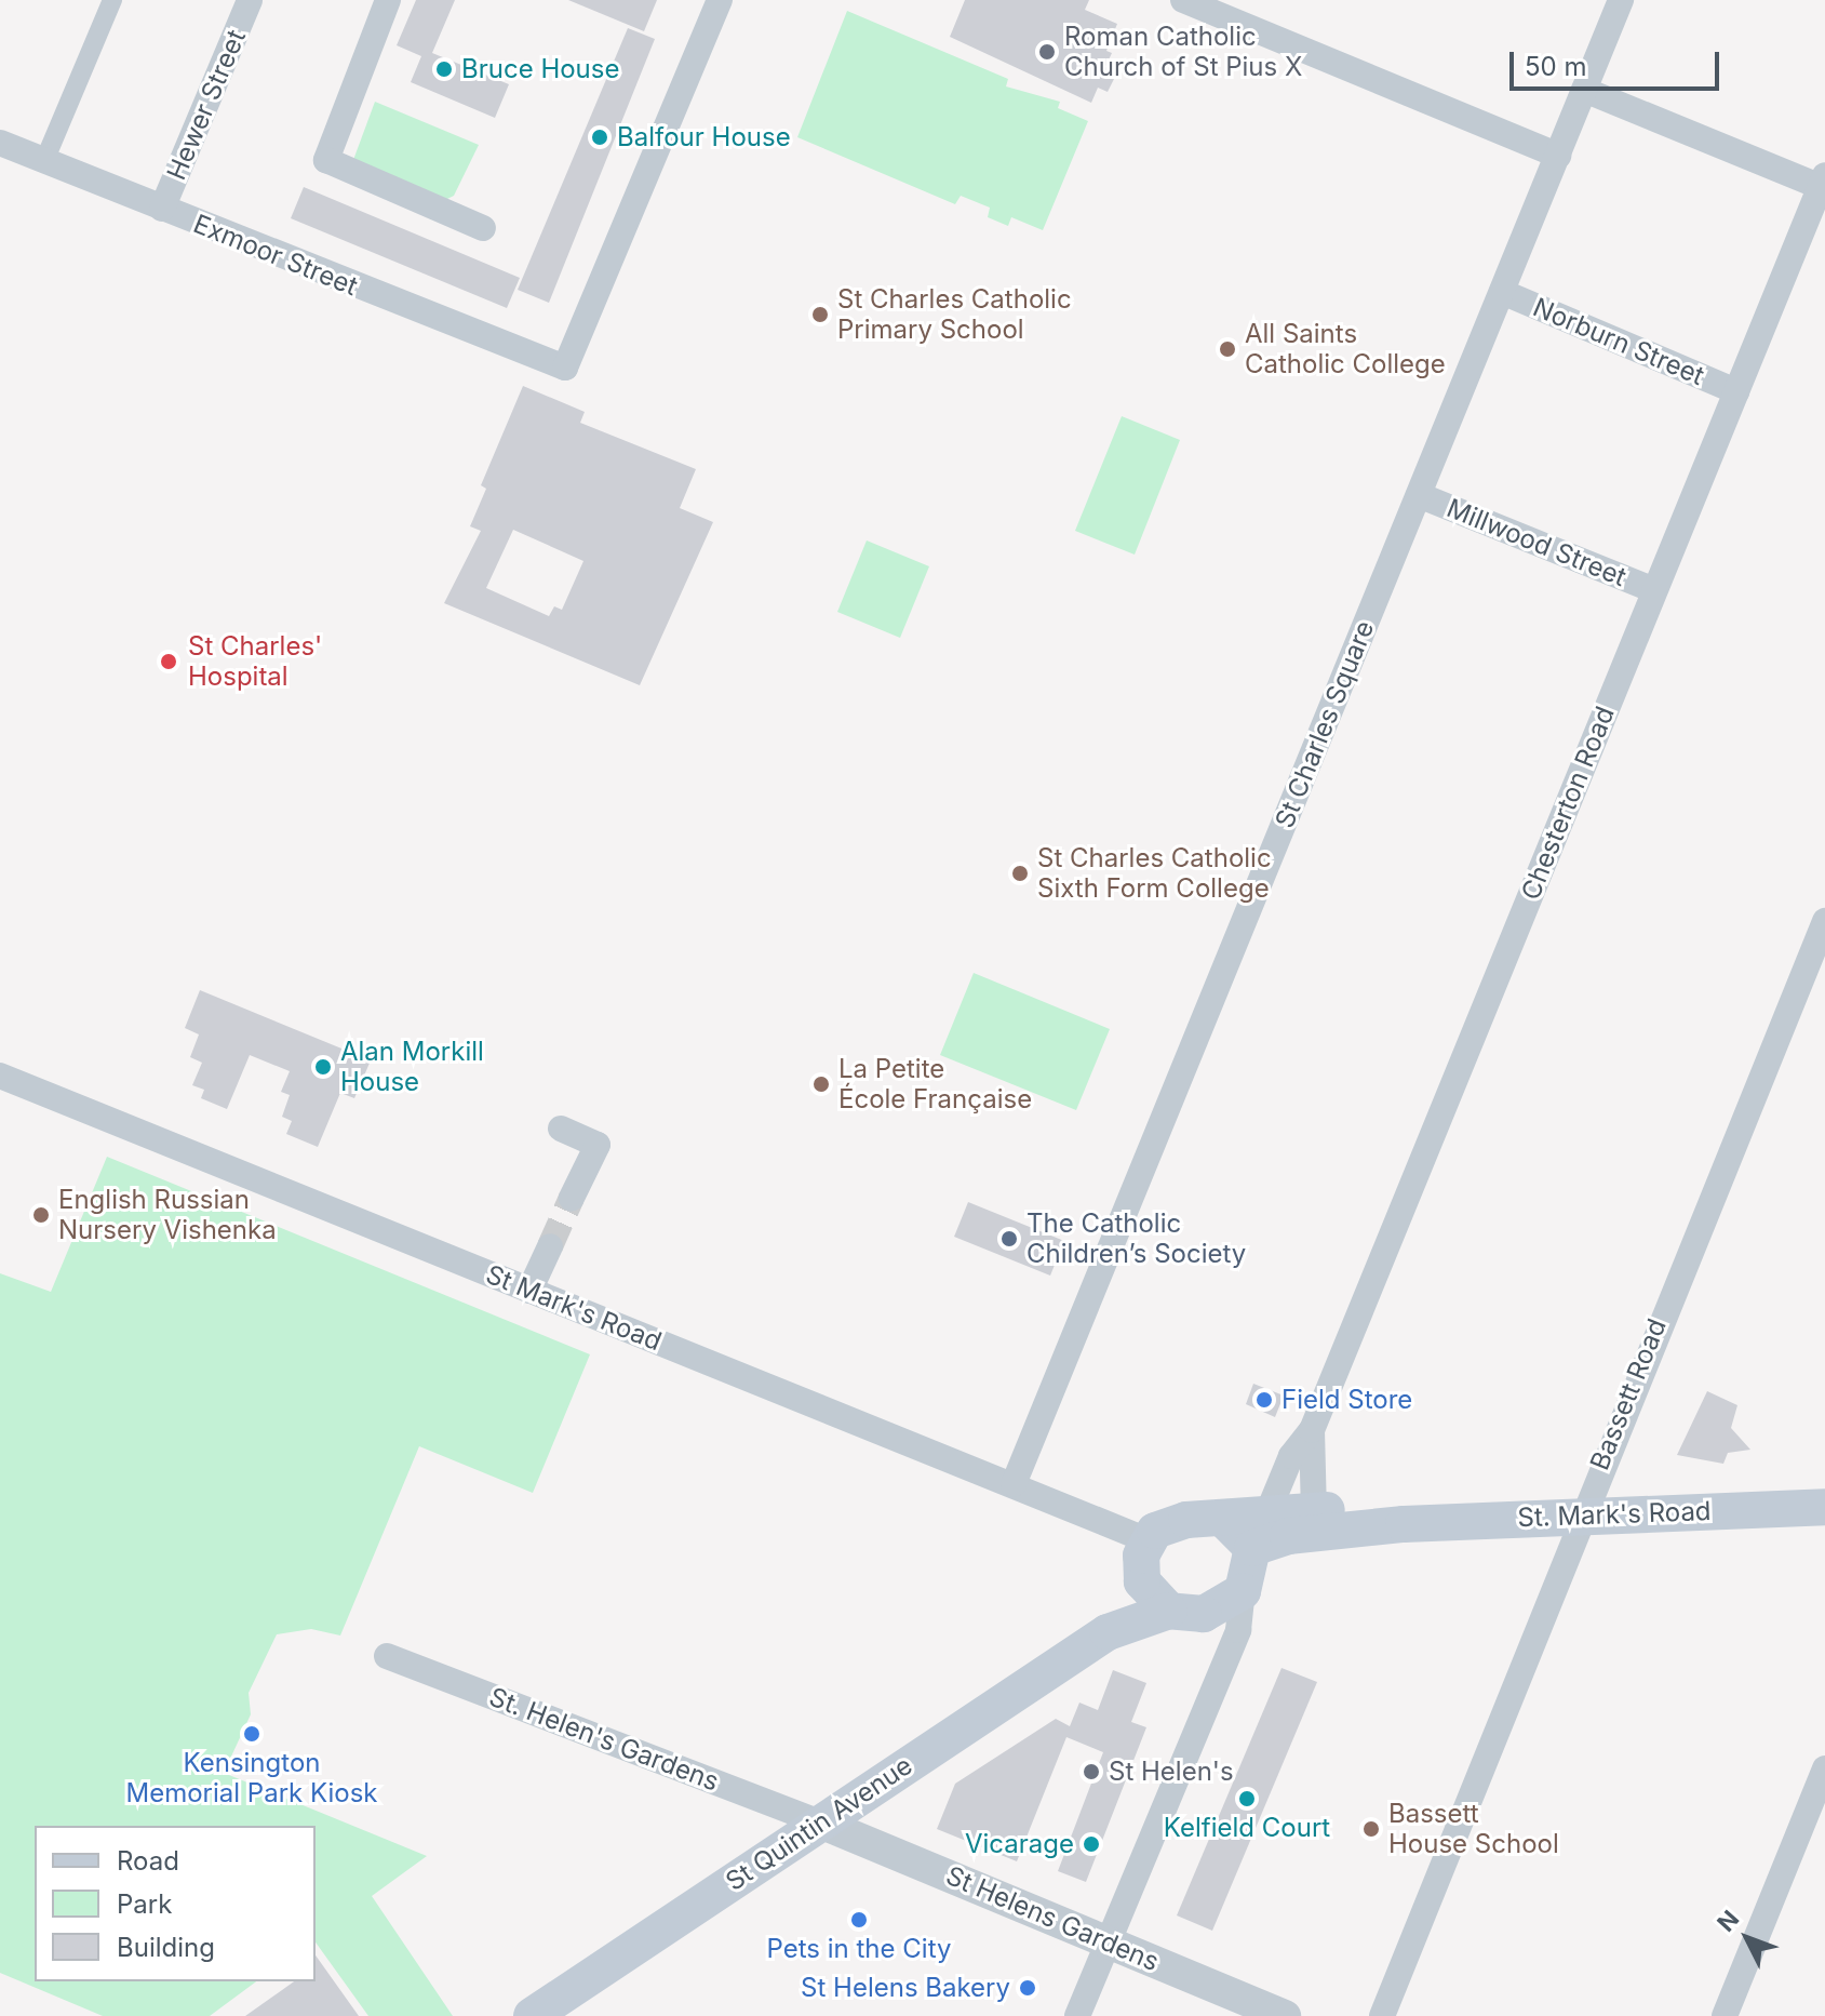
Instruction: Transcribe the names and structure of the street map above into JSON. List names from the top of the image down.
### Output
{
  "streets": {
    "main road": ["St. Mark's Road", "St Quintin Avenue"],
    "street": [
      "Hewer Street",
      "Exmoor Street",
      "Norburn Street",
      "Millwood Street",
      "St Charles Square",
      "Chesterton Road",
      "St Mark's Road",
      "Bassett Road",
      "St. Helen's Gardens",
      "St Helens Gardens"
    ]
  },
  "crossings": [
    ["Hewer Street", "Exmoor Street"],
    ["Norburn Street", "St Charles Square"],
    ["Norburn Street", "Chesterton Road"],
    ["Millwood Street", "St Charles Square"],
    ["Millwood Street", "Chesterton Road"],
    ["St Charles Square", "St Mark's Road"],
    ["Chesterton Road", "St. Mark's Road"],
    ["St Mark's Road", "St. Mark's Road"],
    ["St Mark's Road", "St Quintin Avenue"],
    ["Bassett Road", "St. Mark's Road"],
    ["St. Mark's Road", "St Quintin Avenue"],
    ["St. Helen's Gardens", "St Quintin Avenue"],
    ["St. Helen's Gardens", "St Helens Gardens"],
    ["St Quintin Avenue", "St Helens Gardens"]
  ],
  "places": [
    "Roman Catholic Church of St Pius X",
    "Bruce House",
    "Balfour House",
    "St Charles Catholic Primary School",
    "All Saints Catholic College",
    "St Charles' Hospital",
    "St Charles Catholic Sixth Form College",
    "Alan Morkill House",
    "La Petite École Française",
    "English Russian Nursery Vishenka",
    "The Catholic Children’s Society",
    "Field Store",
    "Kensington Memorial Park Kiosk",
    "St Helen's",
    "Kelfield Court",
    "Bassett House School",
    "Vicarage",
    "Pets in the City",
    "St Helens Bakery"
  ],
  "legend": ["Road", "Park", "Building"],
  "scale_bar": "50 m",
  "north": "top left"
}
